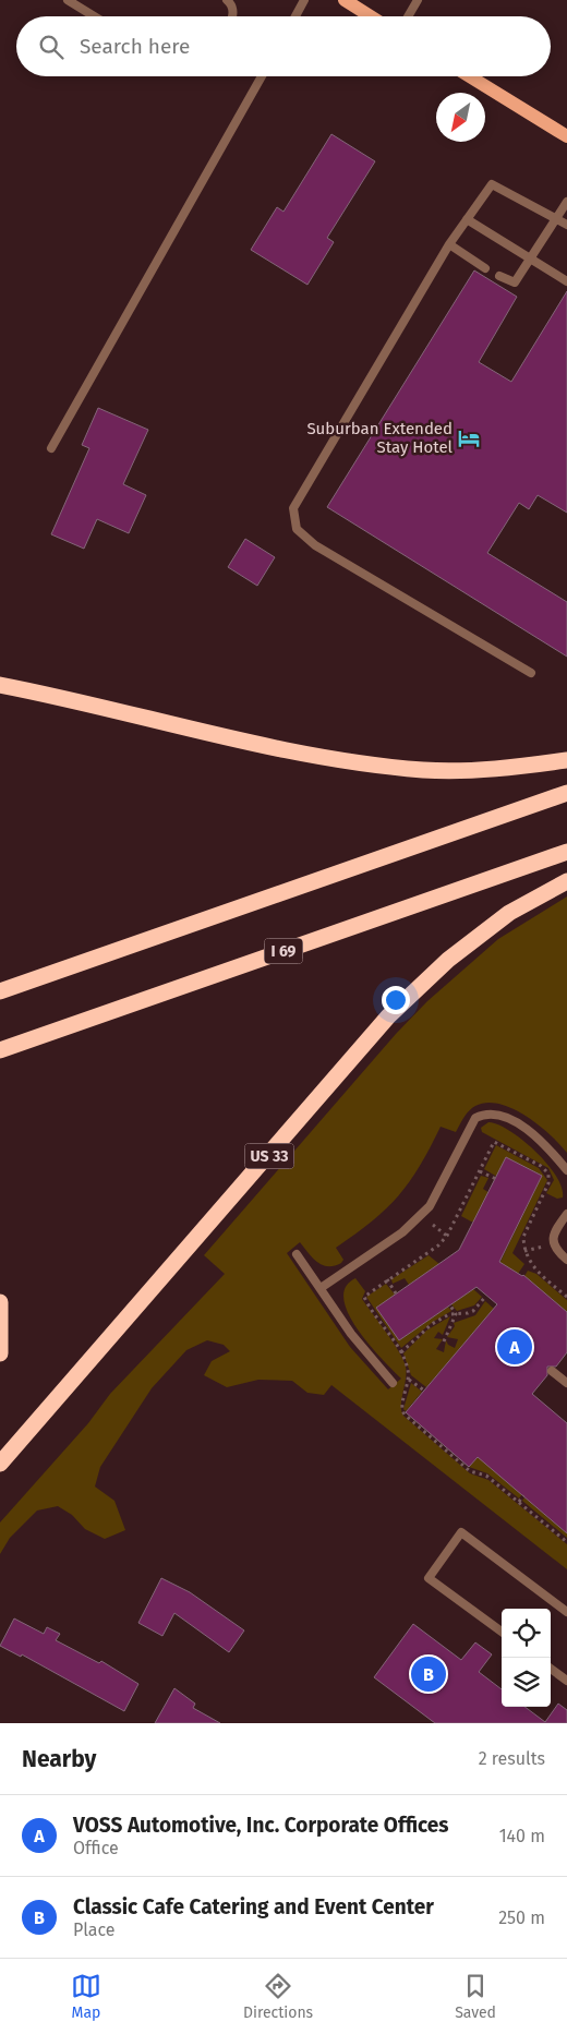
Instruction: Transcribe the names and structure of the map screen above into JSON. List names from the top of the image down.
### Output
{
  "streets": {
    "highway": ["I 69", "US 33"]
  },
  "places": {
    "hotel": ["Suburban Extended Stay Hotel"]
  },
  "north": "bottom left",
  "page": {
    "search": "Search here",
    "pins": ["A", "B"],
    "heading": ["Nearby", "2 results"],
    "list": [
      {
        "mark": "A",
        "name": "VOSS Automotive, Inc. Corporate Offices",
        "note": "Office",
        "value": "140 m"
      },
      {
        "mark": "B",
        "name": "Classic Cafe Catering and Event Center",
        "note": "Place",
        "value": "250 m"
      }
    ],
    "nav": ["Map", "Directions", "Saved"]
  }
}
